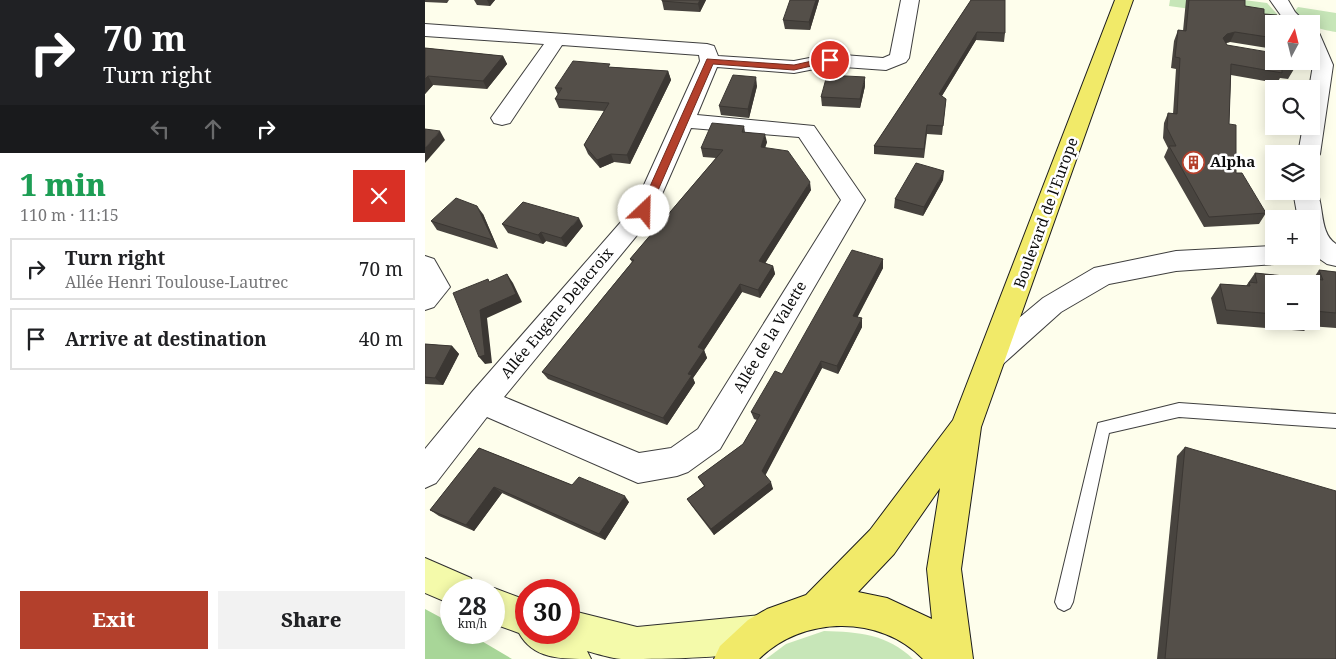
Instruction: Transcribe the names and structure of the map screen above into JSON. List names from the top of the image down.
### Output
{
  "streets": {
    "main road": ["Boulevard de l'Europe"],
    "street": ["Allée Eugène Delacroix", "Allée de la Valette"]
  },
  "crossings": [
    ["Allée Eugène Delacroix", "Allée de la Valette"]
  ],
  "places": {
    "building": ["Alpha"]
  },
  "north": "top",
  "page": {
    "turn": ["70 m", "Turn right"],
    "map_buttons": ["+", "−"],
    "heading": ["1 min", "110 m · 11:15"],
    "list": [
      {
        "name": "Turn right",
        "note": "Allée Henri Toulouse-Lautrec",
        "value": "70 m"
      },
      {
        "name": "Arrive at destination",
        "value": "40 m"
      }
    ],
    "speed": "28 km/h",
    "limit": "30",
    "buttons": ["Exit", "Share"]
  }
}
